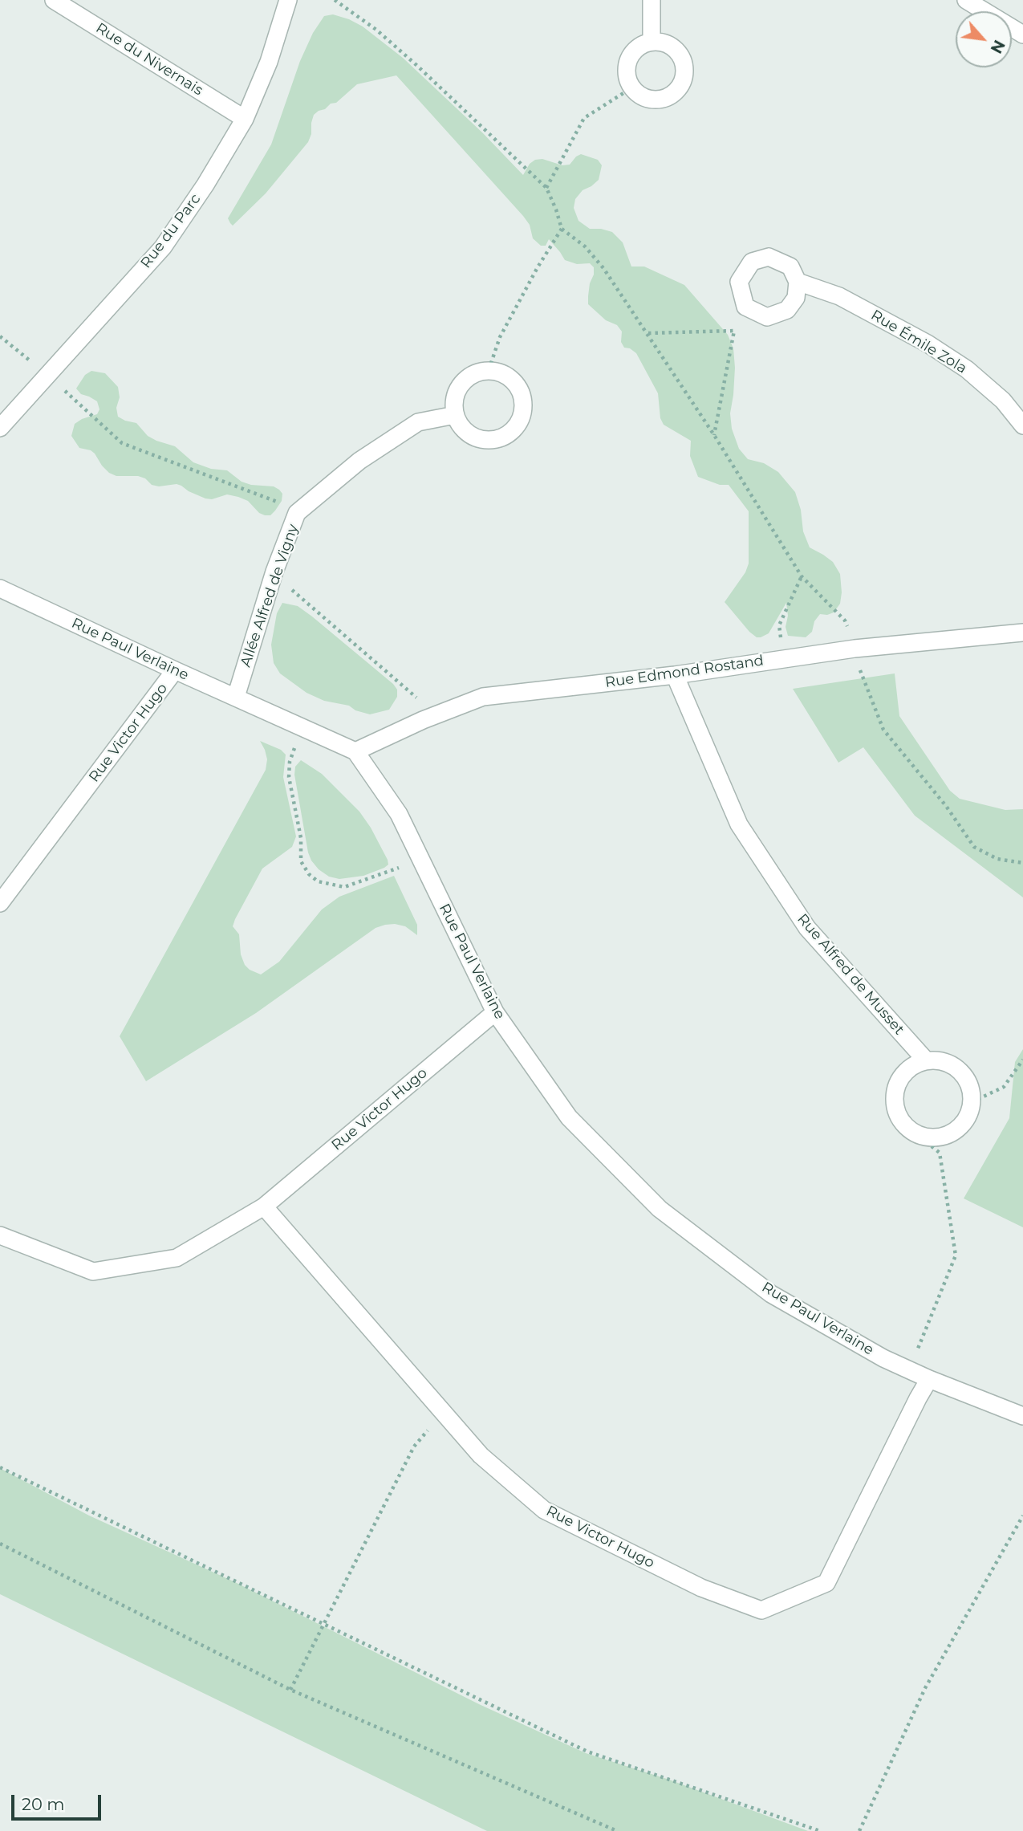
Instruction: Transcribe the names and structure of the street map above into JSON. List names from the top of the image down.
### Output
{
  "streets": {
    "street": [
      "Rue du Nivernais",
      "Rue du Parc",
      "Rue Émile Zola",
      "Allée Alfred de Vigny",
      "Rue Paul Verlaine",
      "Rue Edmond Rostand",
      "Rue Victor Hugo",
      "Rue Alfred de Musset"
    ]
  },
  "crossings": [
    ["Rue du Nivernais", "Rue du Parc"],
    ["Allée Alfred de Vigny", "Rue Paul Verlaine"],
    ["Rue Paul Verlaine", "Rue Edmond Rostand"],
    ["Rue Paul Verlaine", "Rue Victor Hugo"],
    ["Rue Edmond Rostand", "Rue Alfred de Musset"]
  ],
  "scale_bar": "20 m",
  "north": "bottom right"
}
